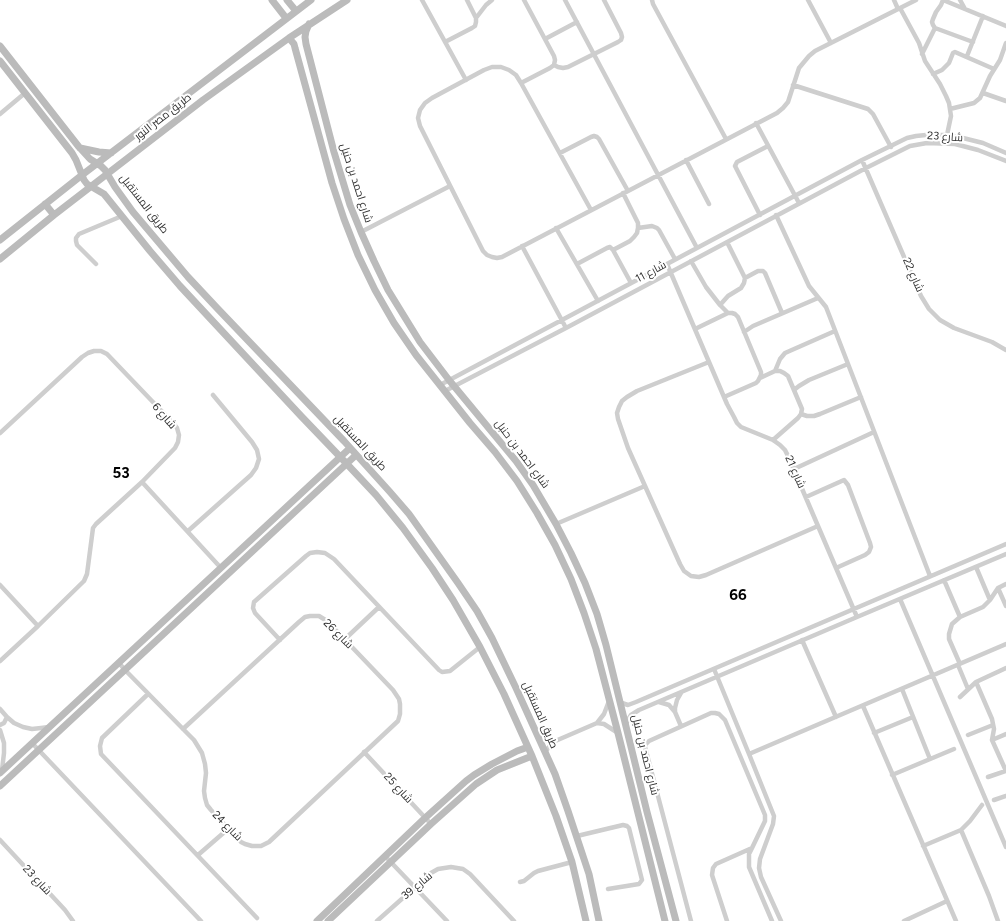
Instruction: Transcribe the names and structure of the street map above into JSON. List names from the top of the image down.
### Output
{
  "streets": {
    "street": [
      "طريق مصر النور",
      "شارع 23",
      "شارع احمد بن حنبل",
      "طريق المستقبل",
      "شارع 11",
      "شارع 22",
      "شارع 6",
      "شارع 21",
      "شارع 26",
      "شارع 25",
      "شارع 24",
      "شارع 39"
    ]
  },
  "crossings": [
    ["طريق مصر النور", "شارع احمد بن حنبل"],
    ["طريق مصر النور", "طريق المستقبل"],
    ["شارع 23", "شارع 11"],
    ["شارع 23", "شارع 22"],
    ["شارع احمد بن حنبل", "شارع 11"],
    ["شارع 11", "شارع 22"],
    ["شارع 11", "شارع 21"],
    ["شارع 26", "شارع 25"],
    ["شارع 26", "شارع 24"],
    ["شارع 25", "شارع 24"]
  ],
  "districts": ["53", "66"]
}
